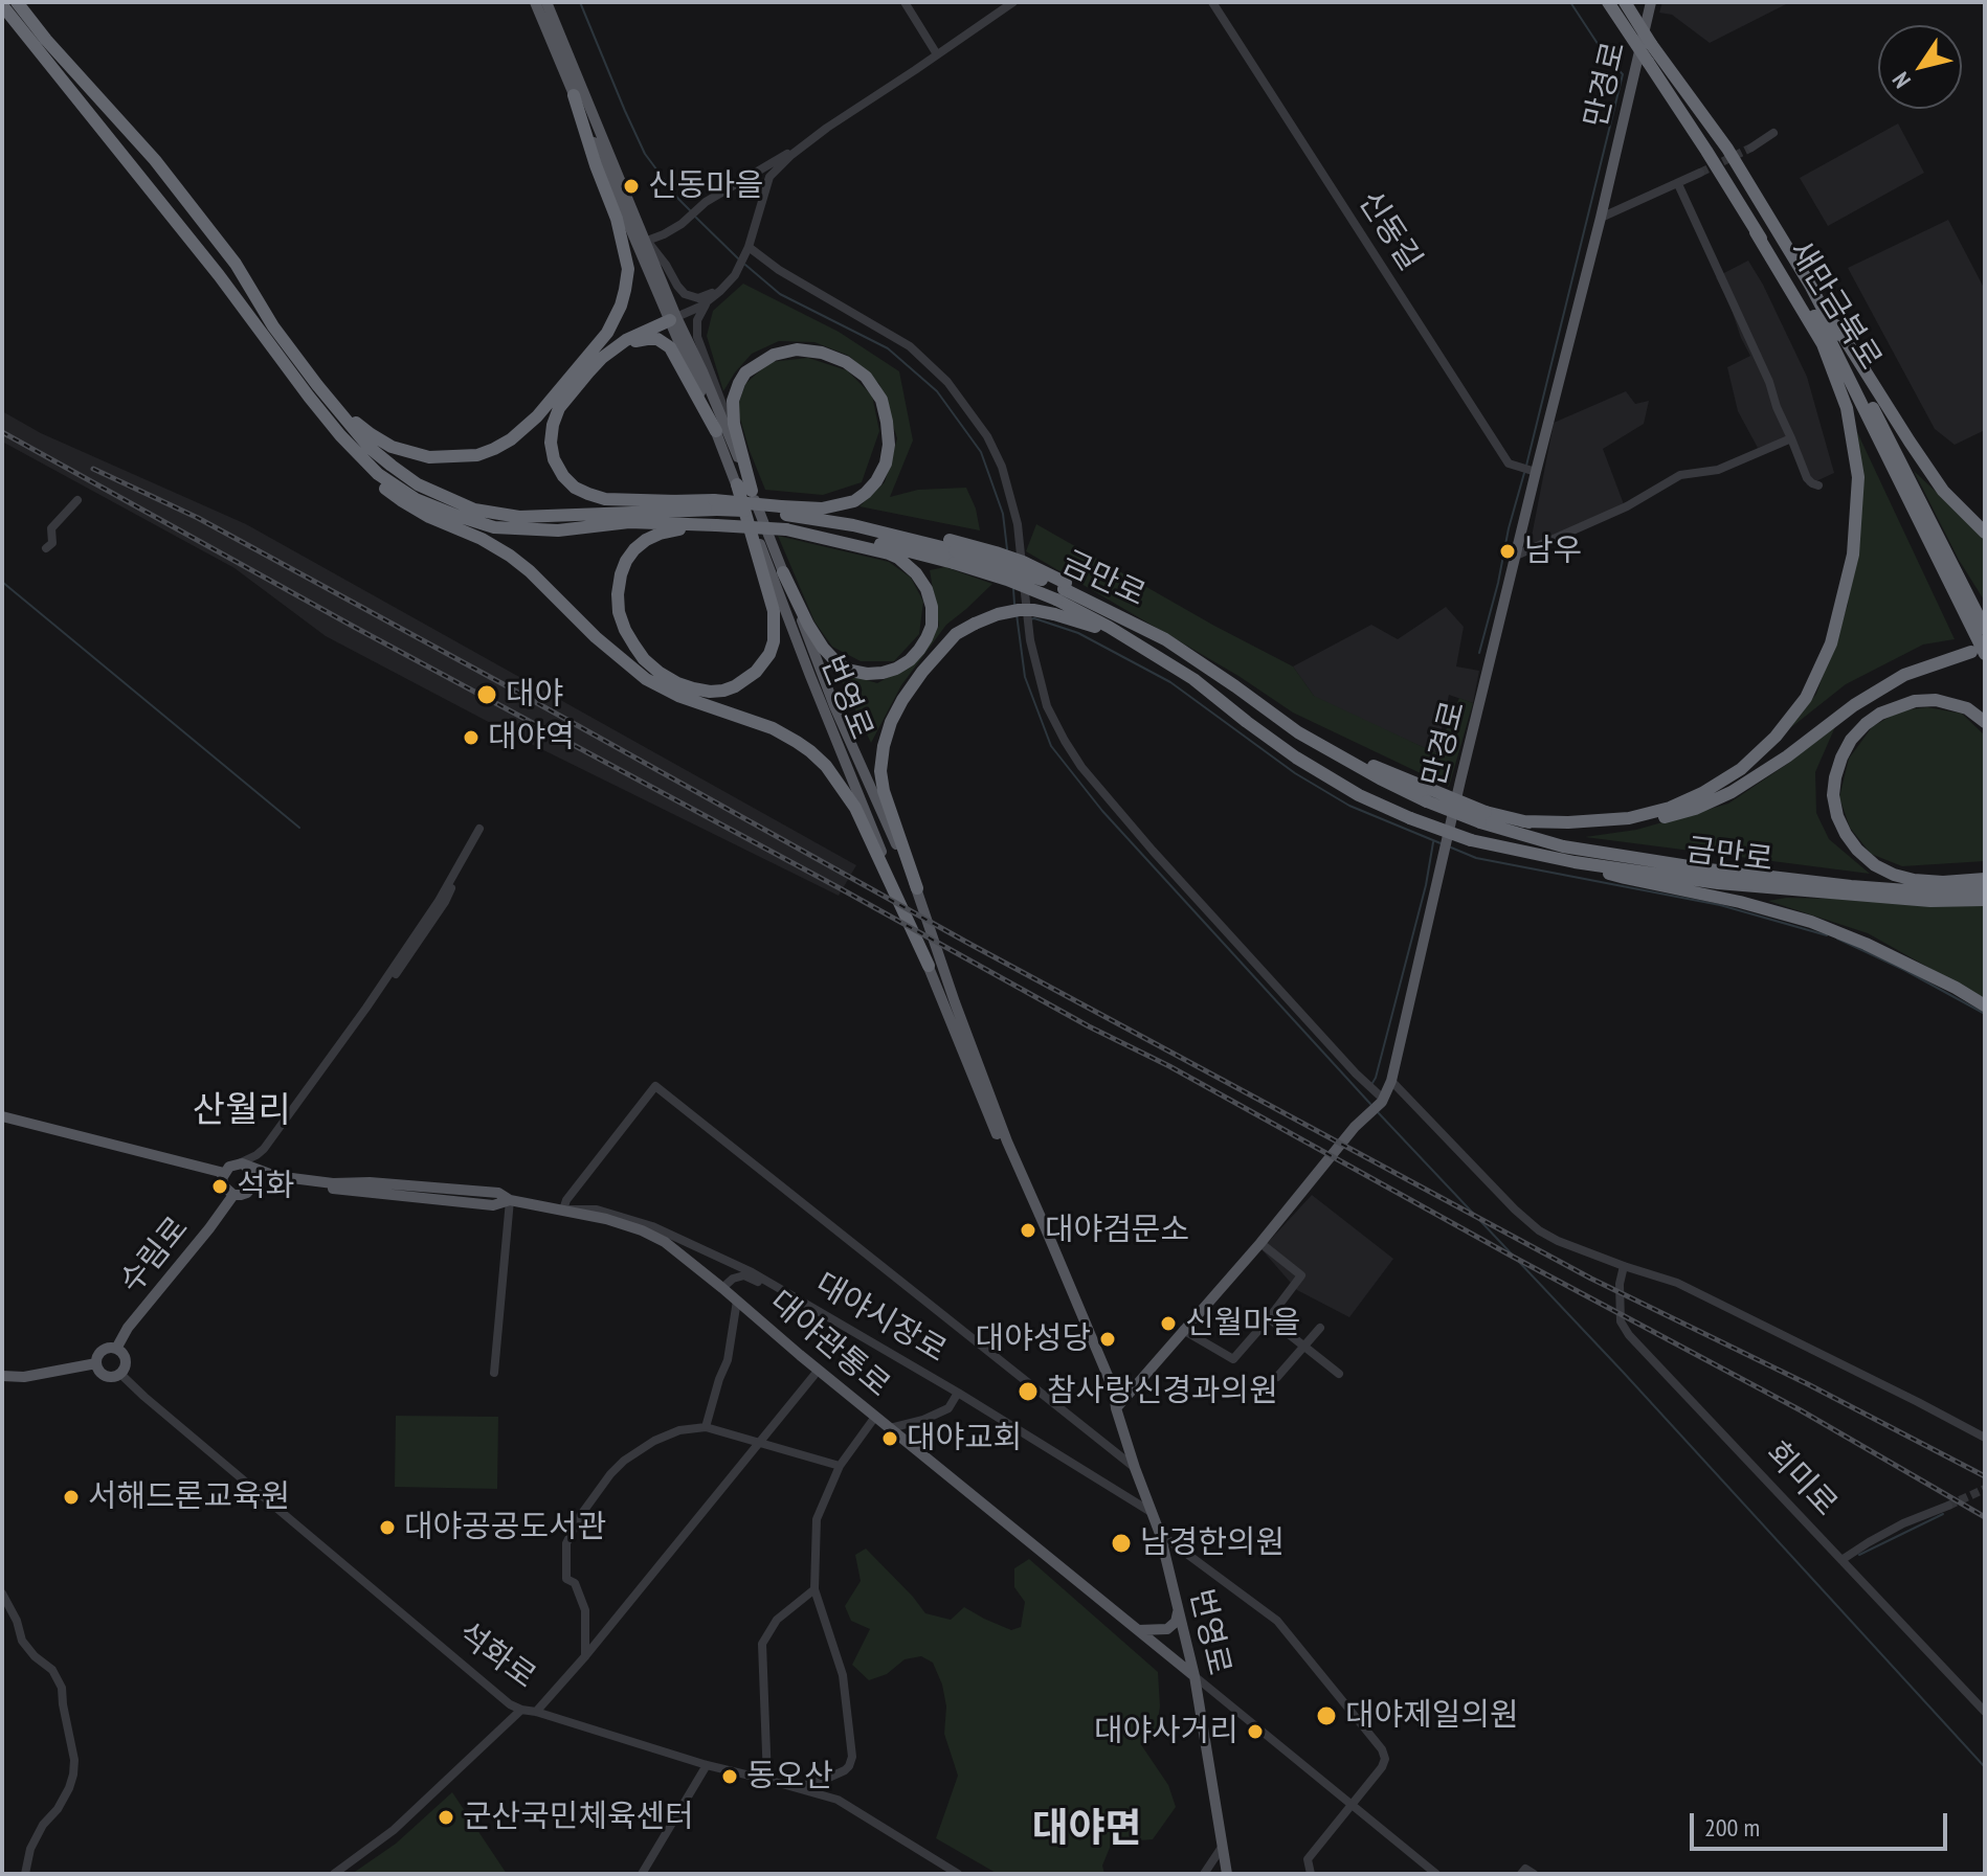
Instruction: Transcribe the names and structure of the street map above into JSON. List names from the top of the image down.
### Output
{
  "streets": {
    "highway": ["새만금북로", "금만로"],
    "main road": [
      "만경로",
      "번영로",
      "수림로",
      "대야관통로"
    ],
    "street": [
      "신동길",
      "대야시장로",
      "회미로",
      "석화로"
    ]
  },
  "crossings": [
    ["만경로", "신동길"],
    ["만경로", "번영로"],
    ["번영로", "대야시장로"],
    ["번영로", "대야관통로"],
    ["수림로", "대야관통로"],
    ["수림로", "석화로"],
    ["대야시장로", "대야관통로"]
  ],
  "districts": ["산월리", "대야면"],
  "places": [
    "신동마을",
    "남우",
    "대야",
    "대야역",
    "석화",
    "대야검문소",
    "신월마을",
    "대야성당",
    "참사랑신경과의원",
    "대야교회",
    "서해드론교육원",
    "대야공공도서관",
    "남경한의원",
    "대야제일의원",
    "대야사거리",
    "동오산",
    "군산국민체육센터"
  ],
  "scale_bar": "200 m",
  "north": "bottom left"
}
